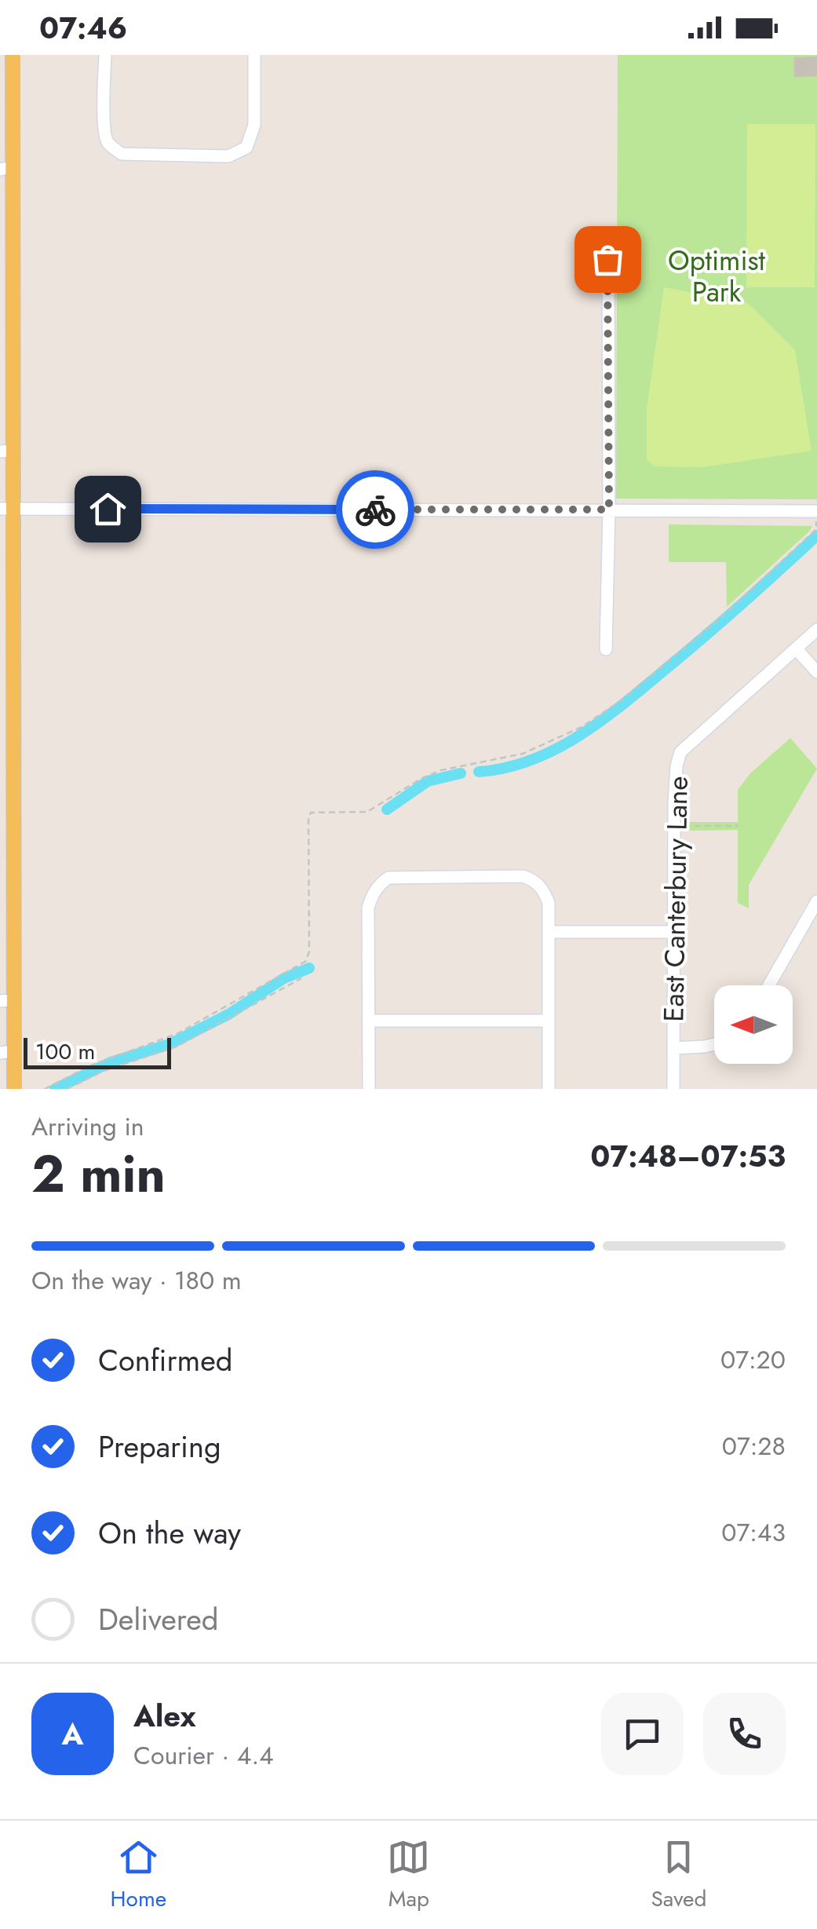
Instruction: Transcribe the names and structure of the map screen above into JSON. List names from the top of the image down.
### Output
{
  "streets": {
    "street": ["East Canterbury Lane"]
  },
  "parks": ["Optimist Park"],
  "scale_bar": "100 m",
  "north": "left",
  "page": {
    "status": "07:46",
    "scale": "100 m",
    "heading": ["2 min", "Arriving in", "07:48–07:53"],
    "panel": ["Alex", "Courier · 4.4"],
    "bar": "On the way · 180 m",
    "list": [
      ["Confirmed", "07:20"],
      ["Preparing", "07:28"],
      ["On the way", "07:43"],
      "Delivered"
    ],
    "round": "A",
    "tabs": ["Home", "Map", "Saved"]
  }
}
